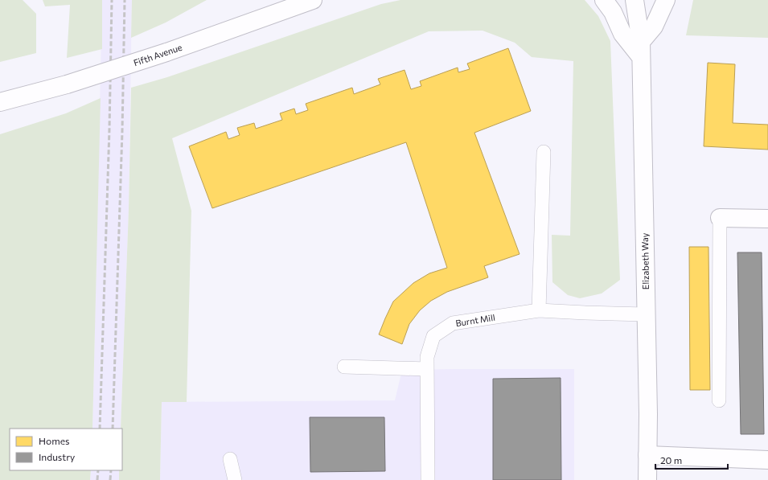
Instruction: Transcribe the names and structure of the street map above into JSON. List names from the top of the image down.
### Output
{
  "streets": {
    "main road": ["Fifth Avenue", "Elizabeth Way"],
    "lane": ["Burnt Mill"]
  },
  "crossings": [
    ["Elizabeth Way", "Burnt Mill"]
  ],
  "legend": ["Homes", "Industry"],
  "scale_bar": "20 m"
}
